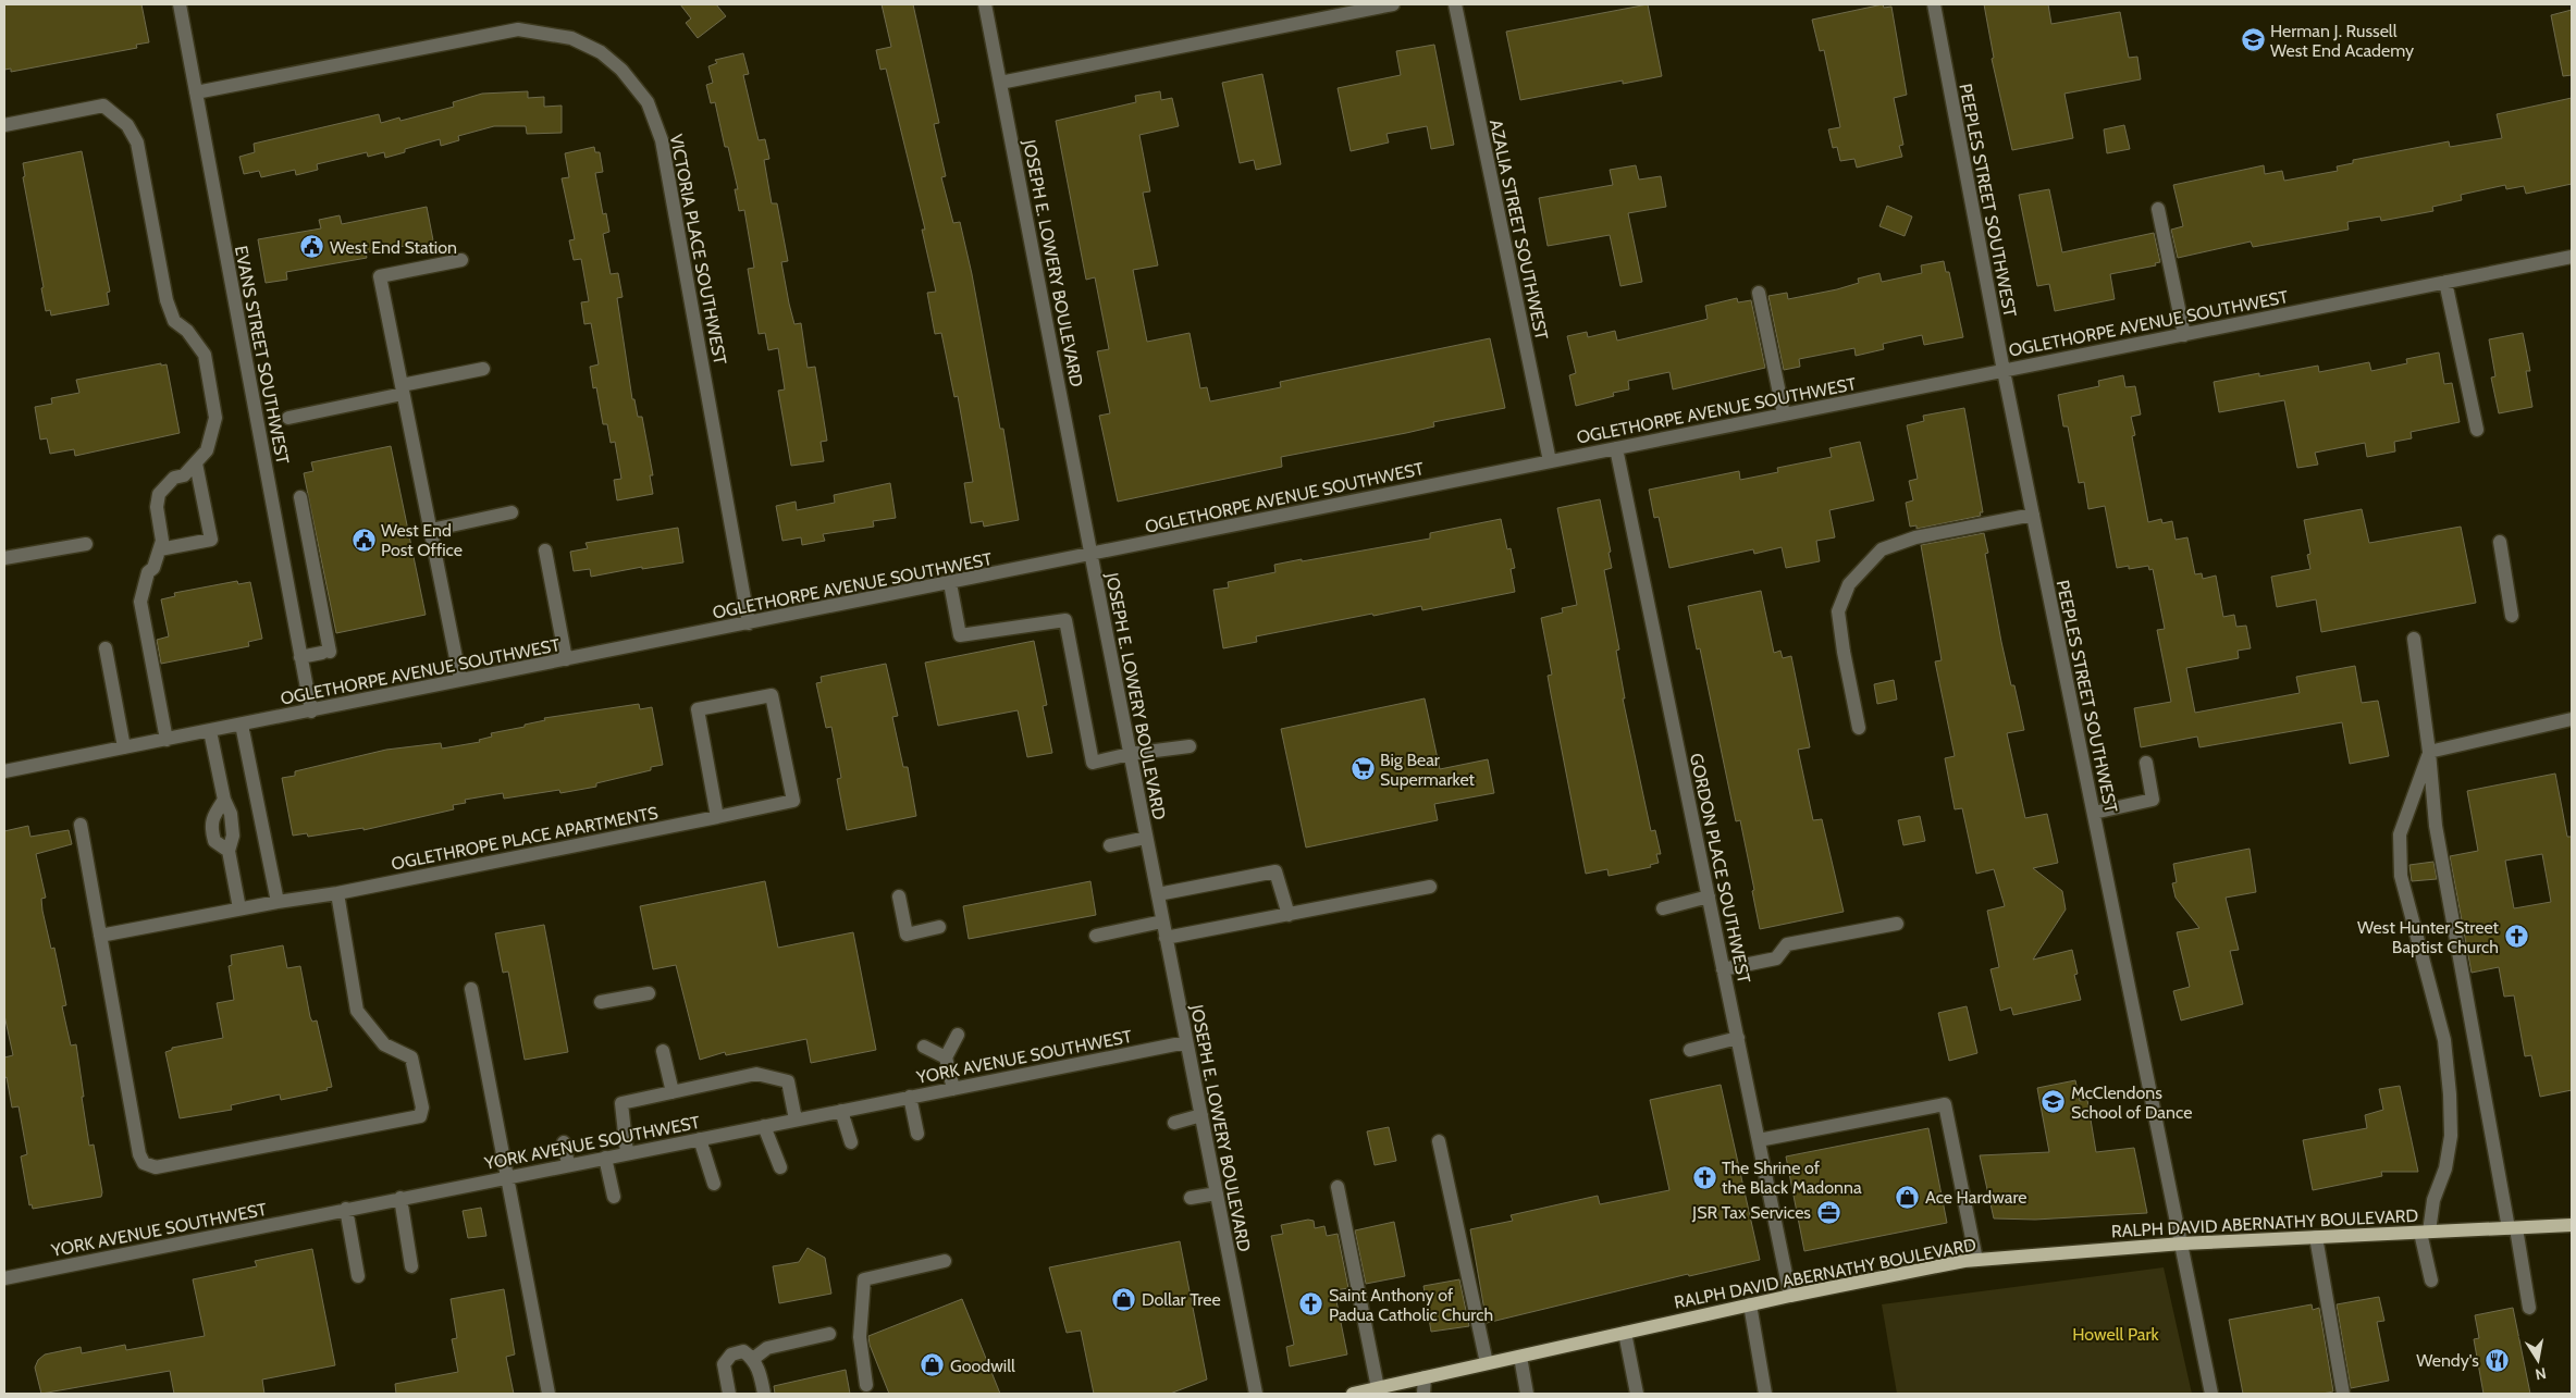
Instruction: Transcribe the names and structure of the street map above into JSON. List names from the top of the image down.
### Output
{
  "streets": {
    "main road": ["RALPH DAVID ABERNATHY BOULEVARD"],
    "street": [
      "PEEPLES STREET SOUTHWEST",
      "AZALIA STREET SOUTHWEST",
      "VICTORIA PLACE SOUTHWEST",
      "JOSEPH E. LOWERY BOULEVARD",
      "OGLETHORPE AVENUE SOUTHWEST",
      "EVANS STREET SOUTHWEST",
      "OGLETHROPE PLACE APARTMENTS",
      "GORDON PLACE SOUTHWEST",
      "YORK AVENUE SOUTHWEST"
    ]
  },
  "crossings": [
    ["PEEPLES STREET SOUTHWEST", "OGLETHORPE AVENUE SOUTHWEST"],
    ["PEEPLES STREET SOUTHWEST", "RALPH DAVID ABERNATHY BOULEVARD"],
    ["AZALIA STREET SOUTHWEST", "OGLETHORPE AVENUE SOUTHWEST"],
    ["VICTORIA PLACE SOUTHWEST", "OGLETHORPE AVENUE SOUTHWEST"],
    ["VICTORIA PLACE SOUTHWEST", "EVANS STREET SOUTHWEST"],
    ["JOSEPH E. LOWERY BOULEVARD", "OGLETHORPE AVENUE SOUTHWEST"],
    ["JOSEPH E. LOWERY BOULEVARD", "YORK AVENUE SOUTHWEST"],
    ["OGLETHORPE AVENUE SOUTHWEST", "EVANS STREET SOUTHWEST"],
    ["OGLETHORPE AVENUE SOUTHWEST", "GORDON PLACE SOUTHWEST"],
    ["GORDON PLACE SOUTHWEST", "RALPH DAVID ABERNATHY BOULEVARD"]
  ],
  "parks": ["Howell Park"],
  "places": {
    "school or university": ["Herman J. Russell West End Academy", "McClendons School of Dance"],
    "public building": ["West End Station", "West End Post Office"],
    "supermarket": ["Big Bear Supermarket"],
    "church": ["West Hunter Street Baptist Church", "The Shrine of the Black Madonna", "Saint Anthony of Padua Catholic Church"],
    "shop": ["Ace Hardware", "Dollar Tree", "Goodwill"],
    "office": ["JSR Tax Services"],
    "restaurant": ["Wendy's"]
  },
  "north": "bottom"
}
